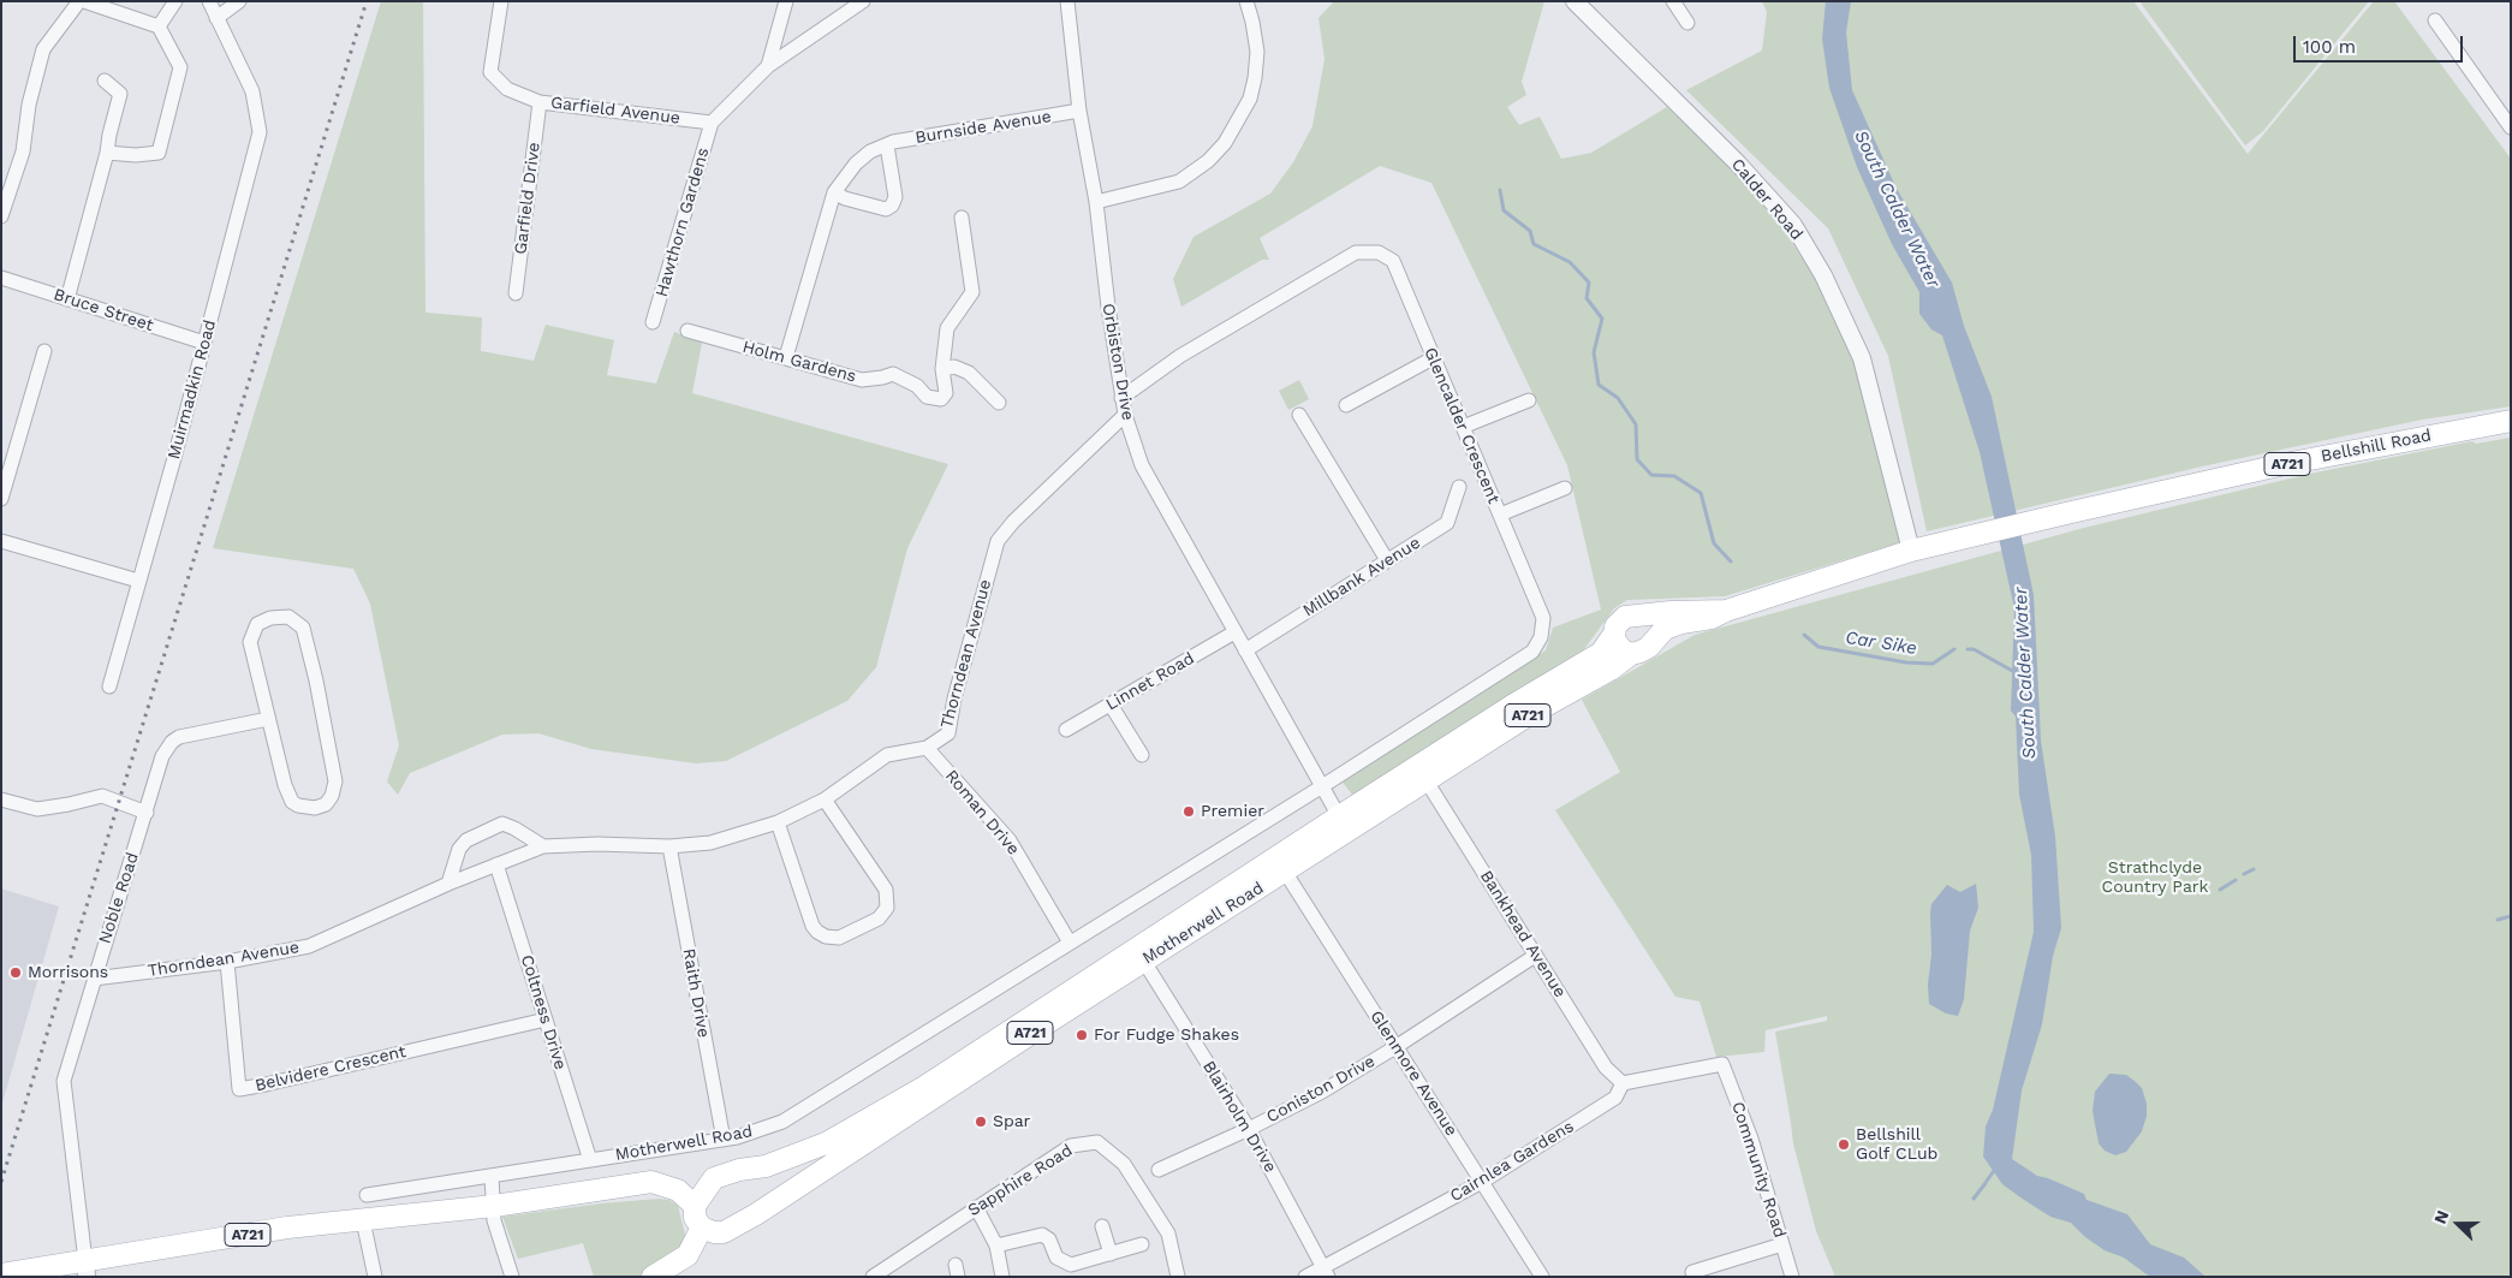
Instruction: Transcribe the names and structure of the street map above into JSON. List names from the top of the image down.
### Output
{
  "streets": {
    "main road": ["Bellshill Road", "A721", "Motherwell Road"],
    "street": [
      "Garfield Avenue",
      "Burnside Avenue",
      "Garfield Drive",
      "Calder Road",
      "Hawthorn Gardens",
      "Bruce Street",
      "Holm Gardens",
      "Orbiston Drive",
      "Muirmadkin Road",
      "Glencalder Crescent",
      "Millbank Avenue",
      "Thorndean Avenue",
      "Linnet Road",
      "Roman Drive",
      "Noble Road",
      "Bankhead Avenue",
      "Raith Drive",
      "Coltness Drive",
      "Belvidere Crescent",
      "Glenmore Avenue",
      "Coniston Drive",
      "Blairholm Drive",
      "Cairnlea Gardens",
      "Community Road",
      "Sapphire Road"
    ]
  },
  "crossings": [
    ["Garfield Avenue", "Garfield Drive"],
    ["Garfield Avenue", "Hawthorn Gardens"],
    ["Burnside Avenue", "Holm Gardens"],
    ["Burnside Avenue", "Orbiston Drive"],
    ["Calder Road", "Bellshill Road"],
    ["Calder Road", "A721"],
    ["Bruce Street", "Muirmadkin Road"],
    ["Orbiston Drive", "Glencalder Crescent"],
    ["Orbiston Drive", "Millbank Avenue"],
    ["Orbiston Drive", "Thorndean Avenue"],
    ["Orbiston Drive", "Linnet Road"],
    ["Orbiston Drive", "Motherwell Road"],
    ["Glencalder Crescent", "Motherwell Road"],
    ["Bellshill Road", "A721"],
    ["A721", "Motherwell Road"],
    ["Thorndean Avenue", "Roman Drive"],
    ["Thorndean Avenue", "Noble Road"],
    ["Thorndean Avenue", "Raith Drive"],
    ["Thorndean Avenue", "Coltness Drive"],
    ["Thorndean Avenue", "Belvidere Crescent"],
    ["Roman Drive", "Motherwell Road"],
    ["Noble Road", "Motherwell Road"],
    ["Motherwell Road", "Bankhead Avenue"],
    ["Motherwell Road", "Raith Drive"],
    ["Motherwell Road", "Coltness Drive"],
    ["Motherwell Road", "Glenmore Avenue"],
    ["Motherwell Road", "Blairholm Drive"],
    ["Bankhead Avenue", "Coniston Drive"],
    ["Bankhead Avenue", "Cairnlea Gardens"],
    ["Bankhead Avenue", "Community Road"],
    ["Coltness Drive", "Belvidere Crescent"],
    ["Glenmore Avenue", "Coniston Drive"],
    ["Glenmore Avenue", "Cairnlea Gardens"],
    ["Coniston Drive", "Blairholm Drive"],
    ["Blairholm Drive", "Cairnlea Gardens"],
    ["Cairnlea Gardens", "Community Road"]
  ],
  "water": ["South Calder Water", "Car Sike"],
  "parks": ["Strathclyde Country Park"],
  "places": [
    "Premier",
    "Morrisons",
    "For Fudge Shakes",
    "Spar",
    "Bellshill Golf CLub"
  ],
  "scale_bar": "100 m",
  "north": "left"
}
